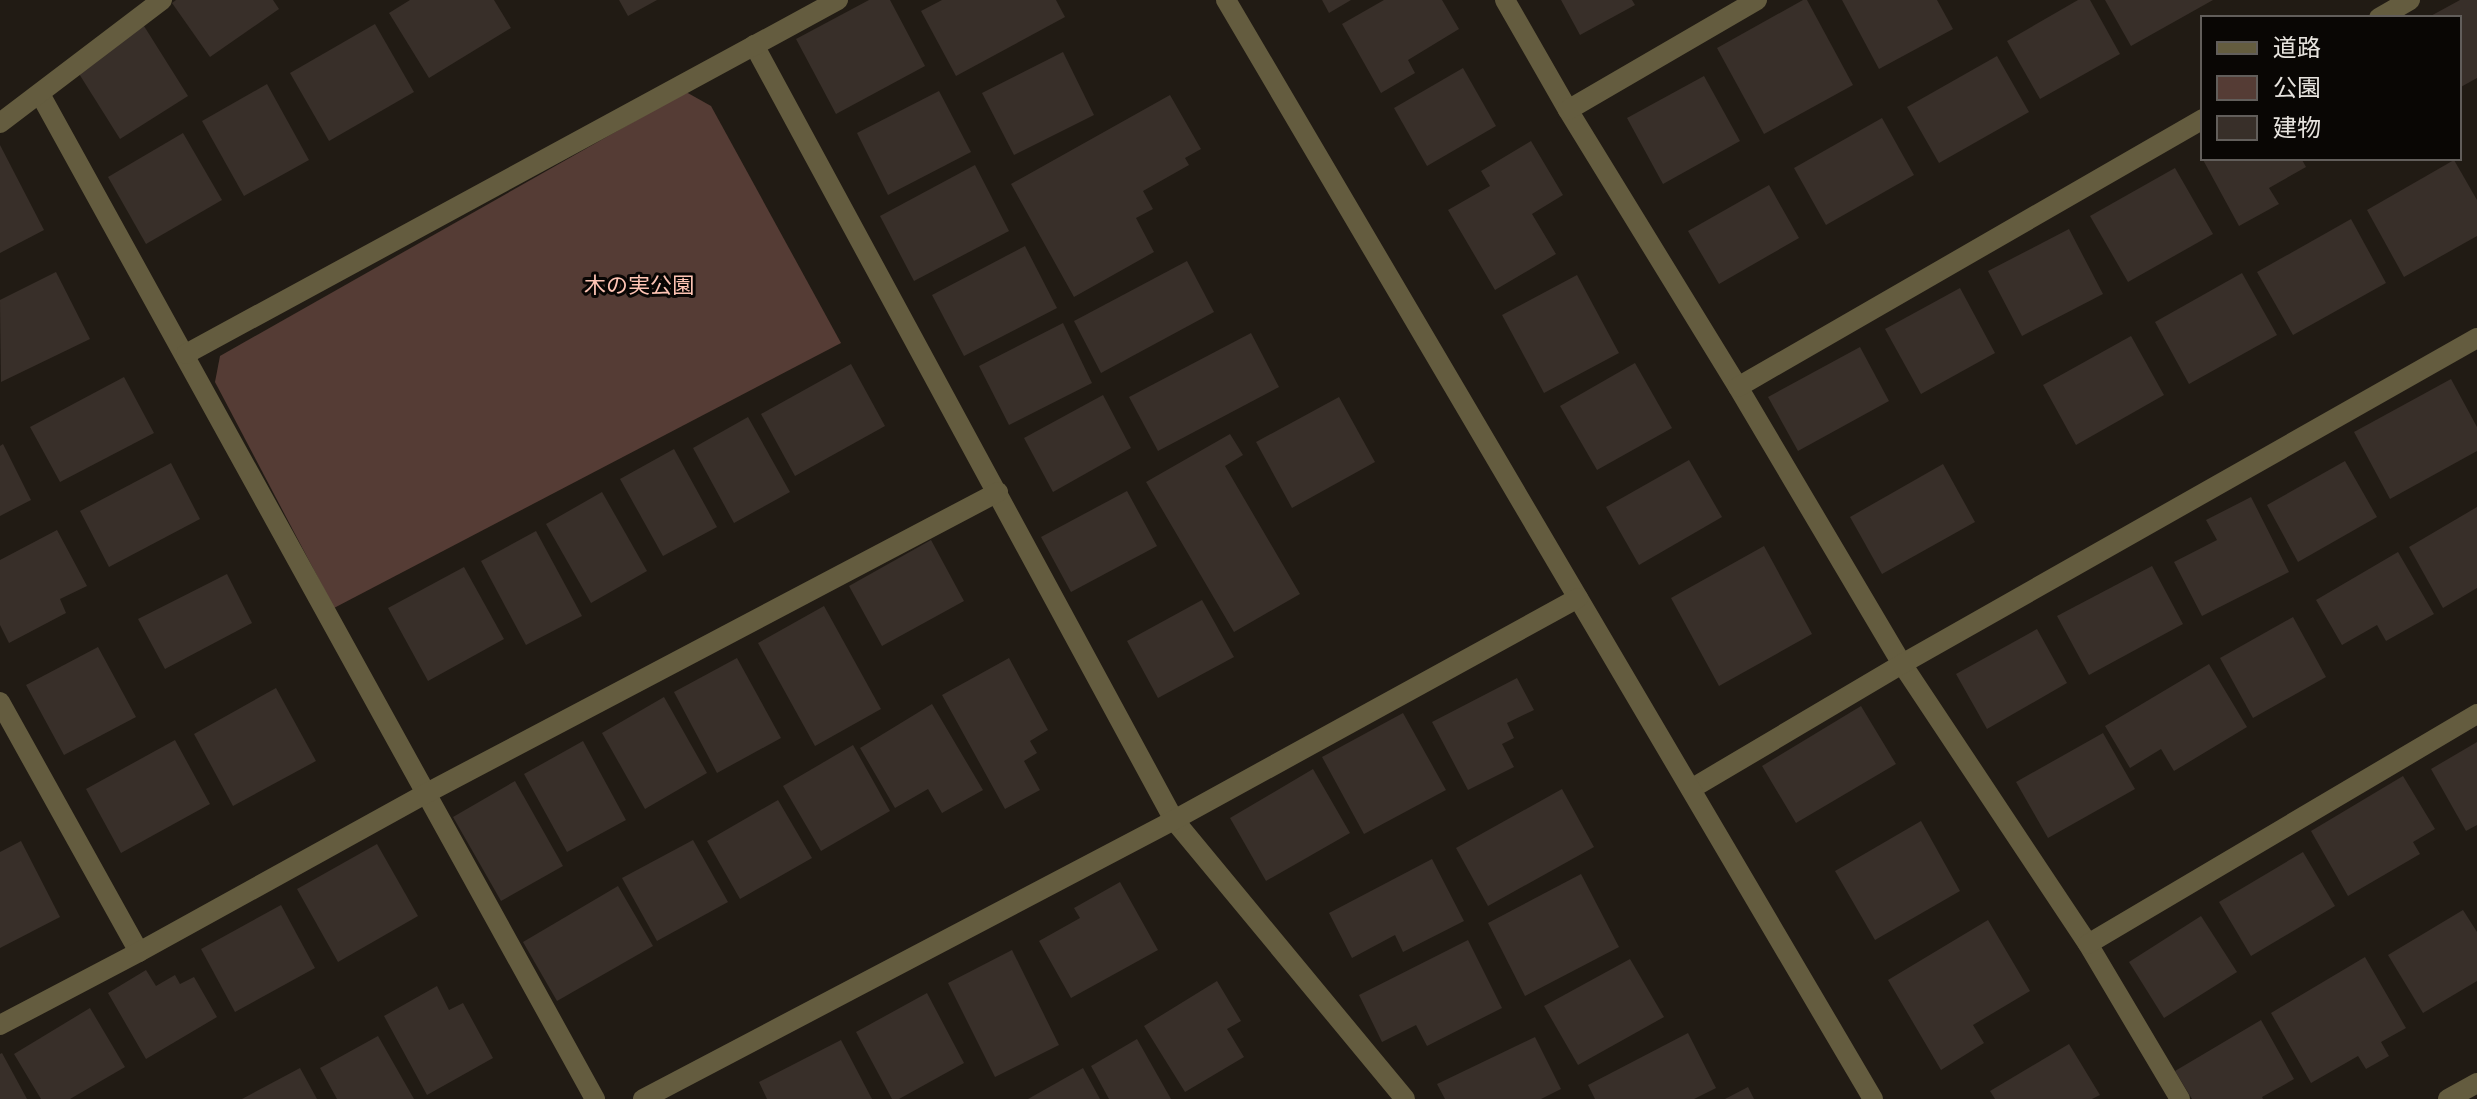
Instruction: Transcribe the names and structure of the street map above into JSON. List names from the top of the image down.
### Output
{
  "parks": ["木の実公園"],
  "legend": ["道路", "公園", "建物"]
}
